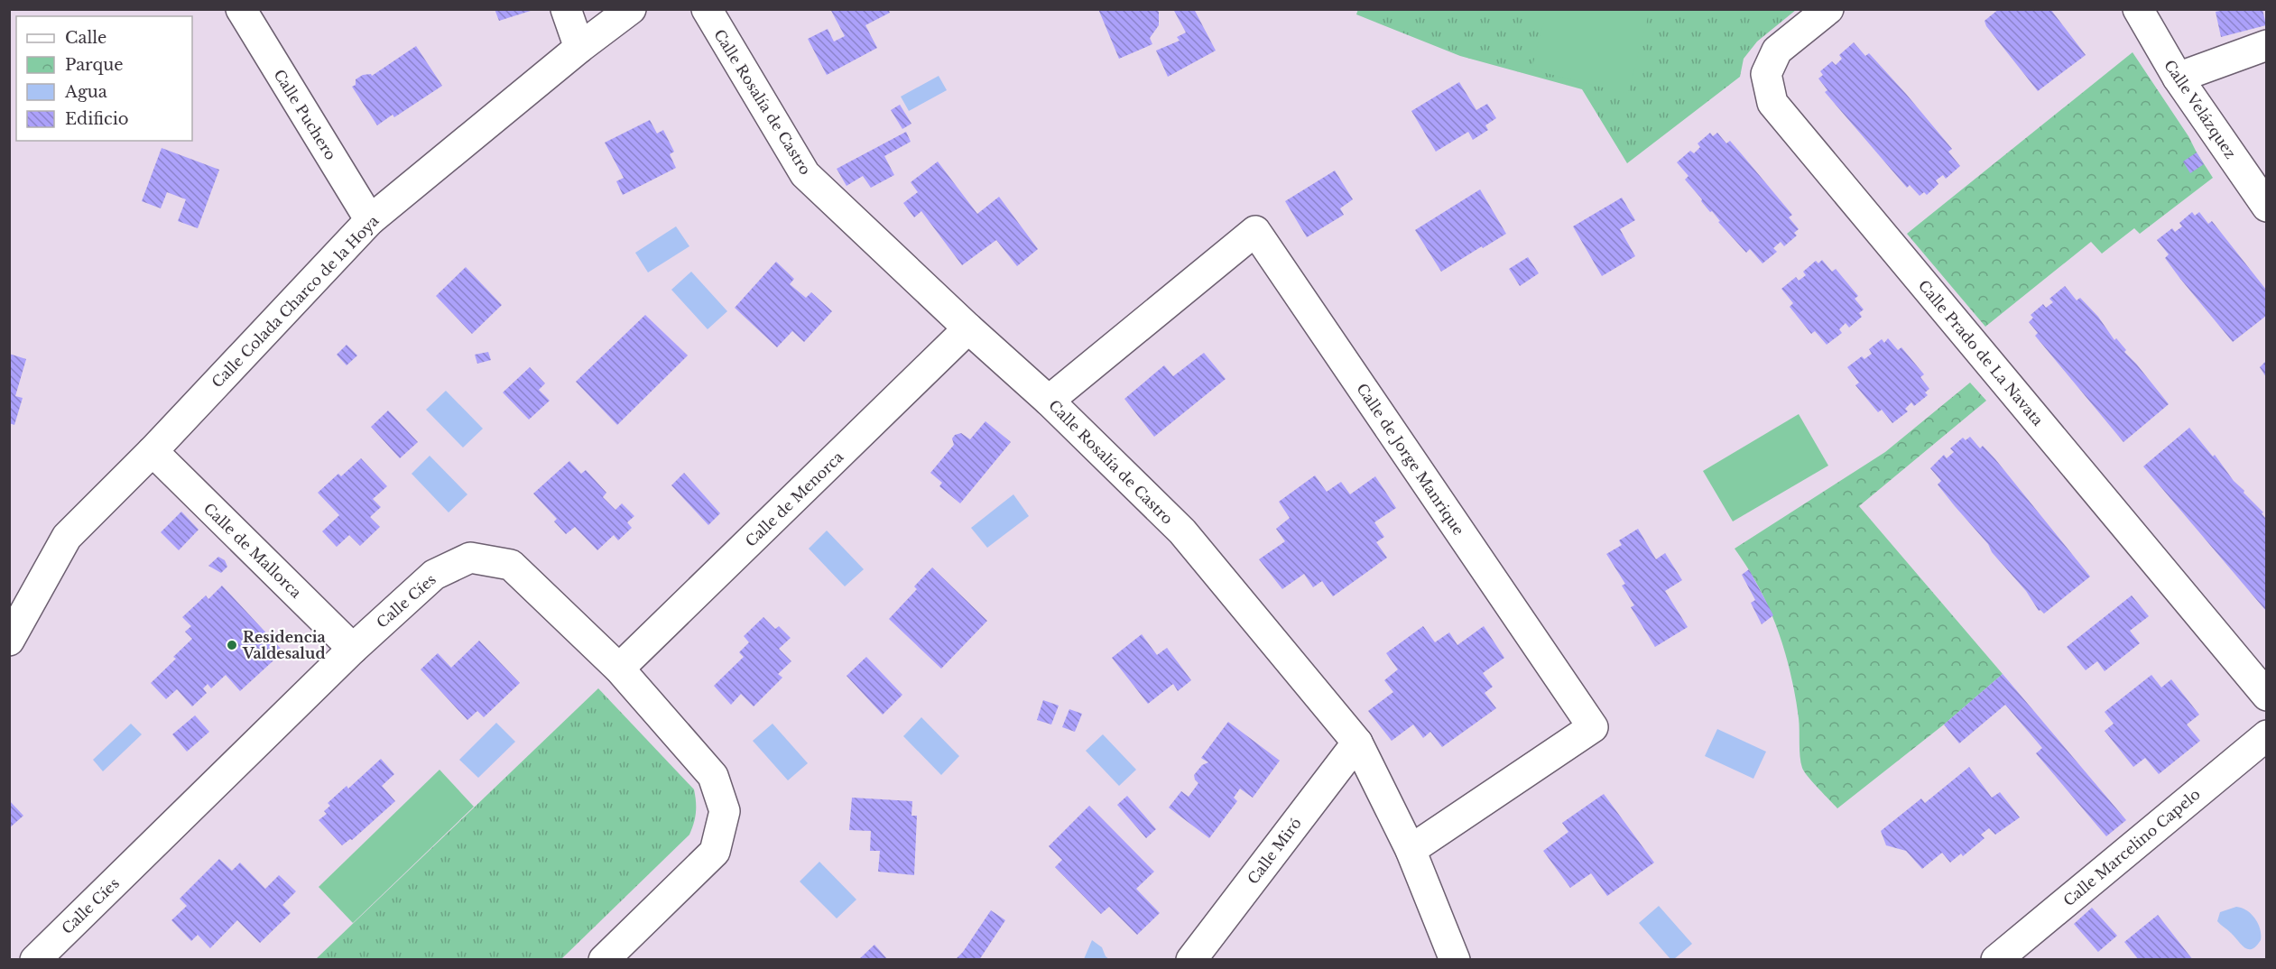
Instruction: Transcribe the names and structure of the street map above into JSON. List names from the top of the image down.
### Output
{
  "streets": {
    "street": [
      "Calle Rosalía de Castro",
      "Calle Velázquez",
      "Calle Puchero",
      "Calle Colada Charco de la Hoya",
      "Calle Prado de La Navata",
      "Calle de Jorge Manrique",
      "Calle de Menorca",
      "Calle de Mallorca",
      "Calle Cíes",
      "Calle Marcelino Capelo",
      "Calle Miró"
    ]
  },
  "crossings": [
    ["Calle Rosalía de Castro", "Calle de Jorge Manrique"],
    ["Calle Rosalía de Castro", "Calle de Menorca"],
    ["Calle Rosalía de Castro", "Calle Miró"],
    ["Calle Puchero", "Calle Colada Charco de la Hoya"],
    ["Calle Colada Charco de la Hoya", "Calle de Mallorca"],
    ["Calle de Menorca", "Calle Cíes"],
    ["Calle de Mallorca", "Calle Cíes"]
  ],
  "places": ["Residencia Valdesalud"],
  "legend": [
    "Calle",
    "Parque",
    "Agua",
    "Edificio"
  ]
}
